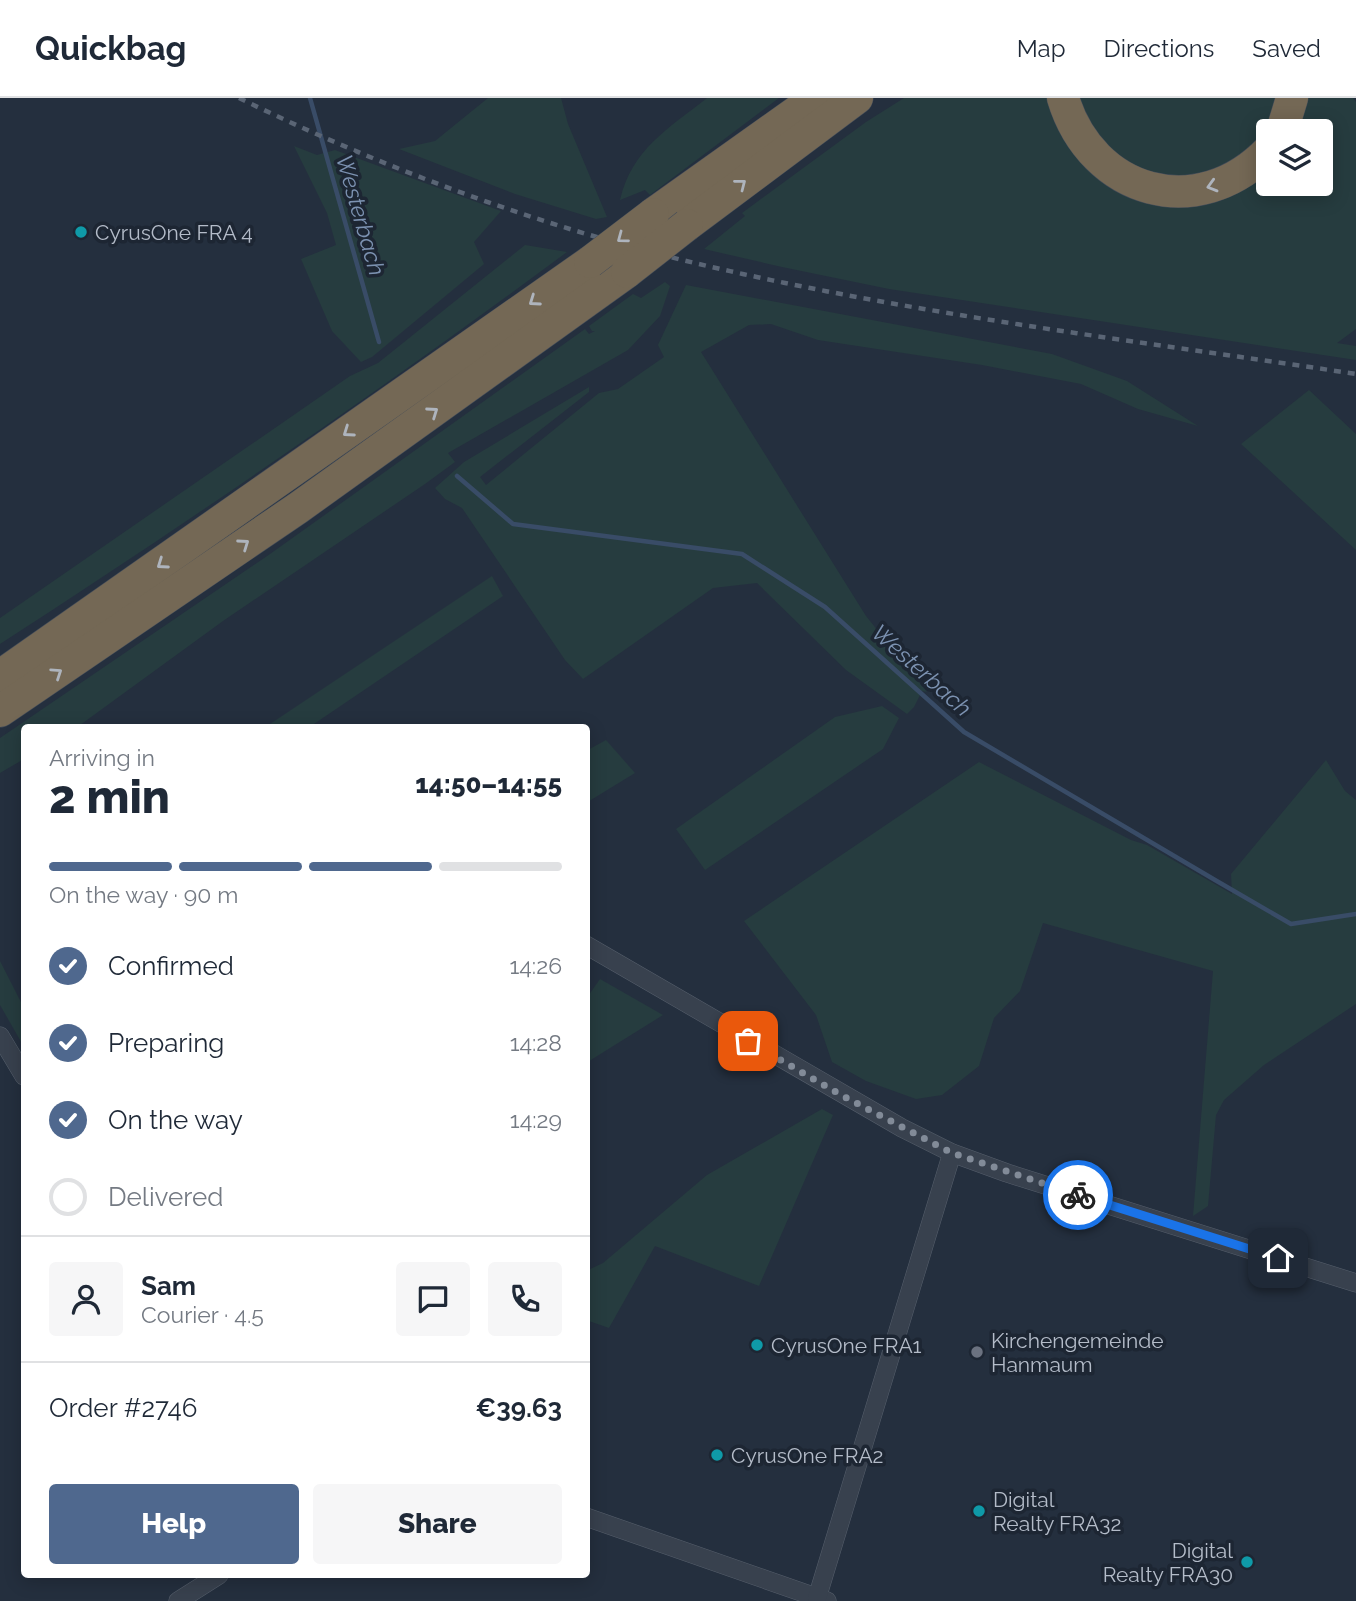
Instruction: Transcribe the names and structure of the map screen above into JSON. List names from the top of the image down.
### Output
{
  "water": ["Westerbach"],
  "places": [
    "CyrusOne FRA 4",
    "CyrusOne FRA1",
    "Kirchengemeinde Hanmaum",
    "CyrusOne FRA2",
    "Digital Realty FRA32",
    "Digital Realty FRA30"
  ],
  "page": {
    "header": "Quickbag",
    "nav": ["Map", "Directions", "Saved"],
    "heading": ["2 min", "Arriving in", "14:50–14:55"],
    "panel": [
      "Sam",
      "Courier · 4.5",
      "Order #2746",
      "€39.63"
    ],
    "bar": "On the way · 90 m",
    "list": [
      ["Confirmed", "14:26"],
      ["Preparing", "14:28"],
      ["On the way", "14:29"],
      "Delivered"
    ],
    "buttons": ["Help", "Share"]
  }
}
